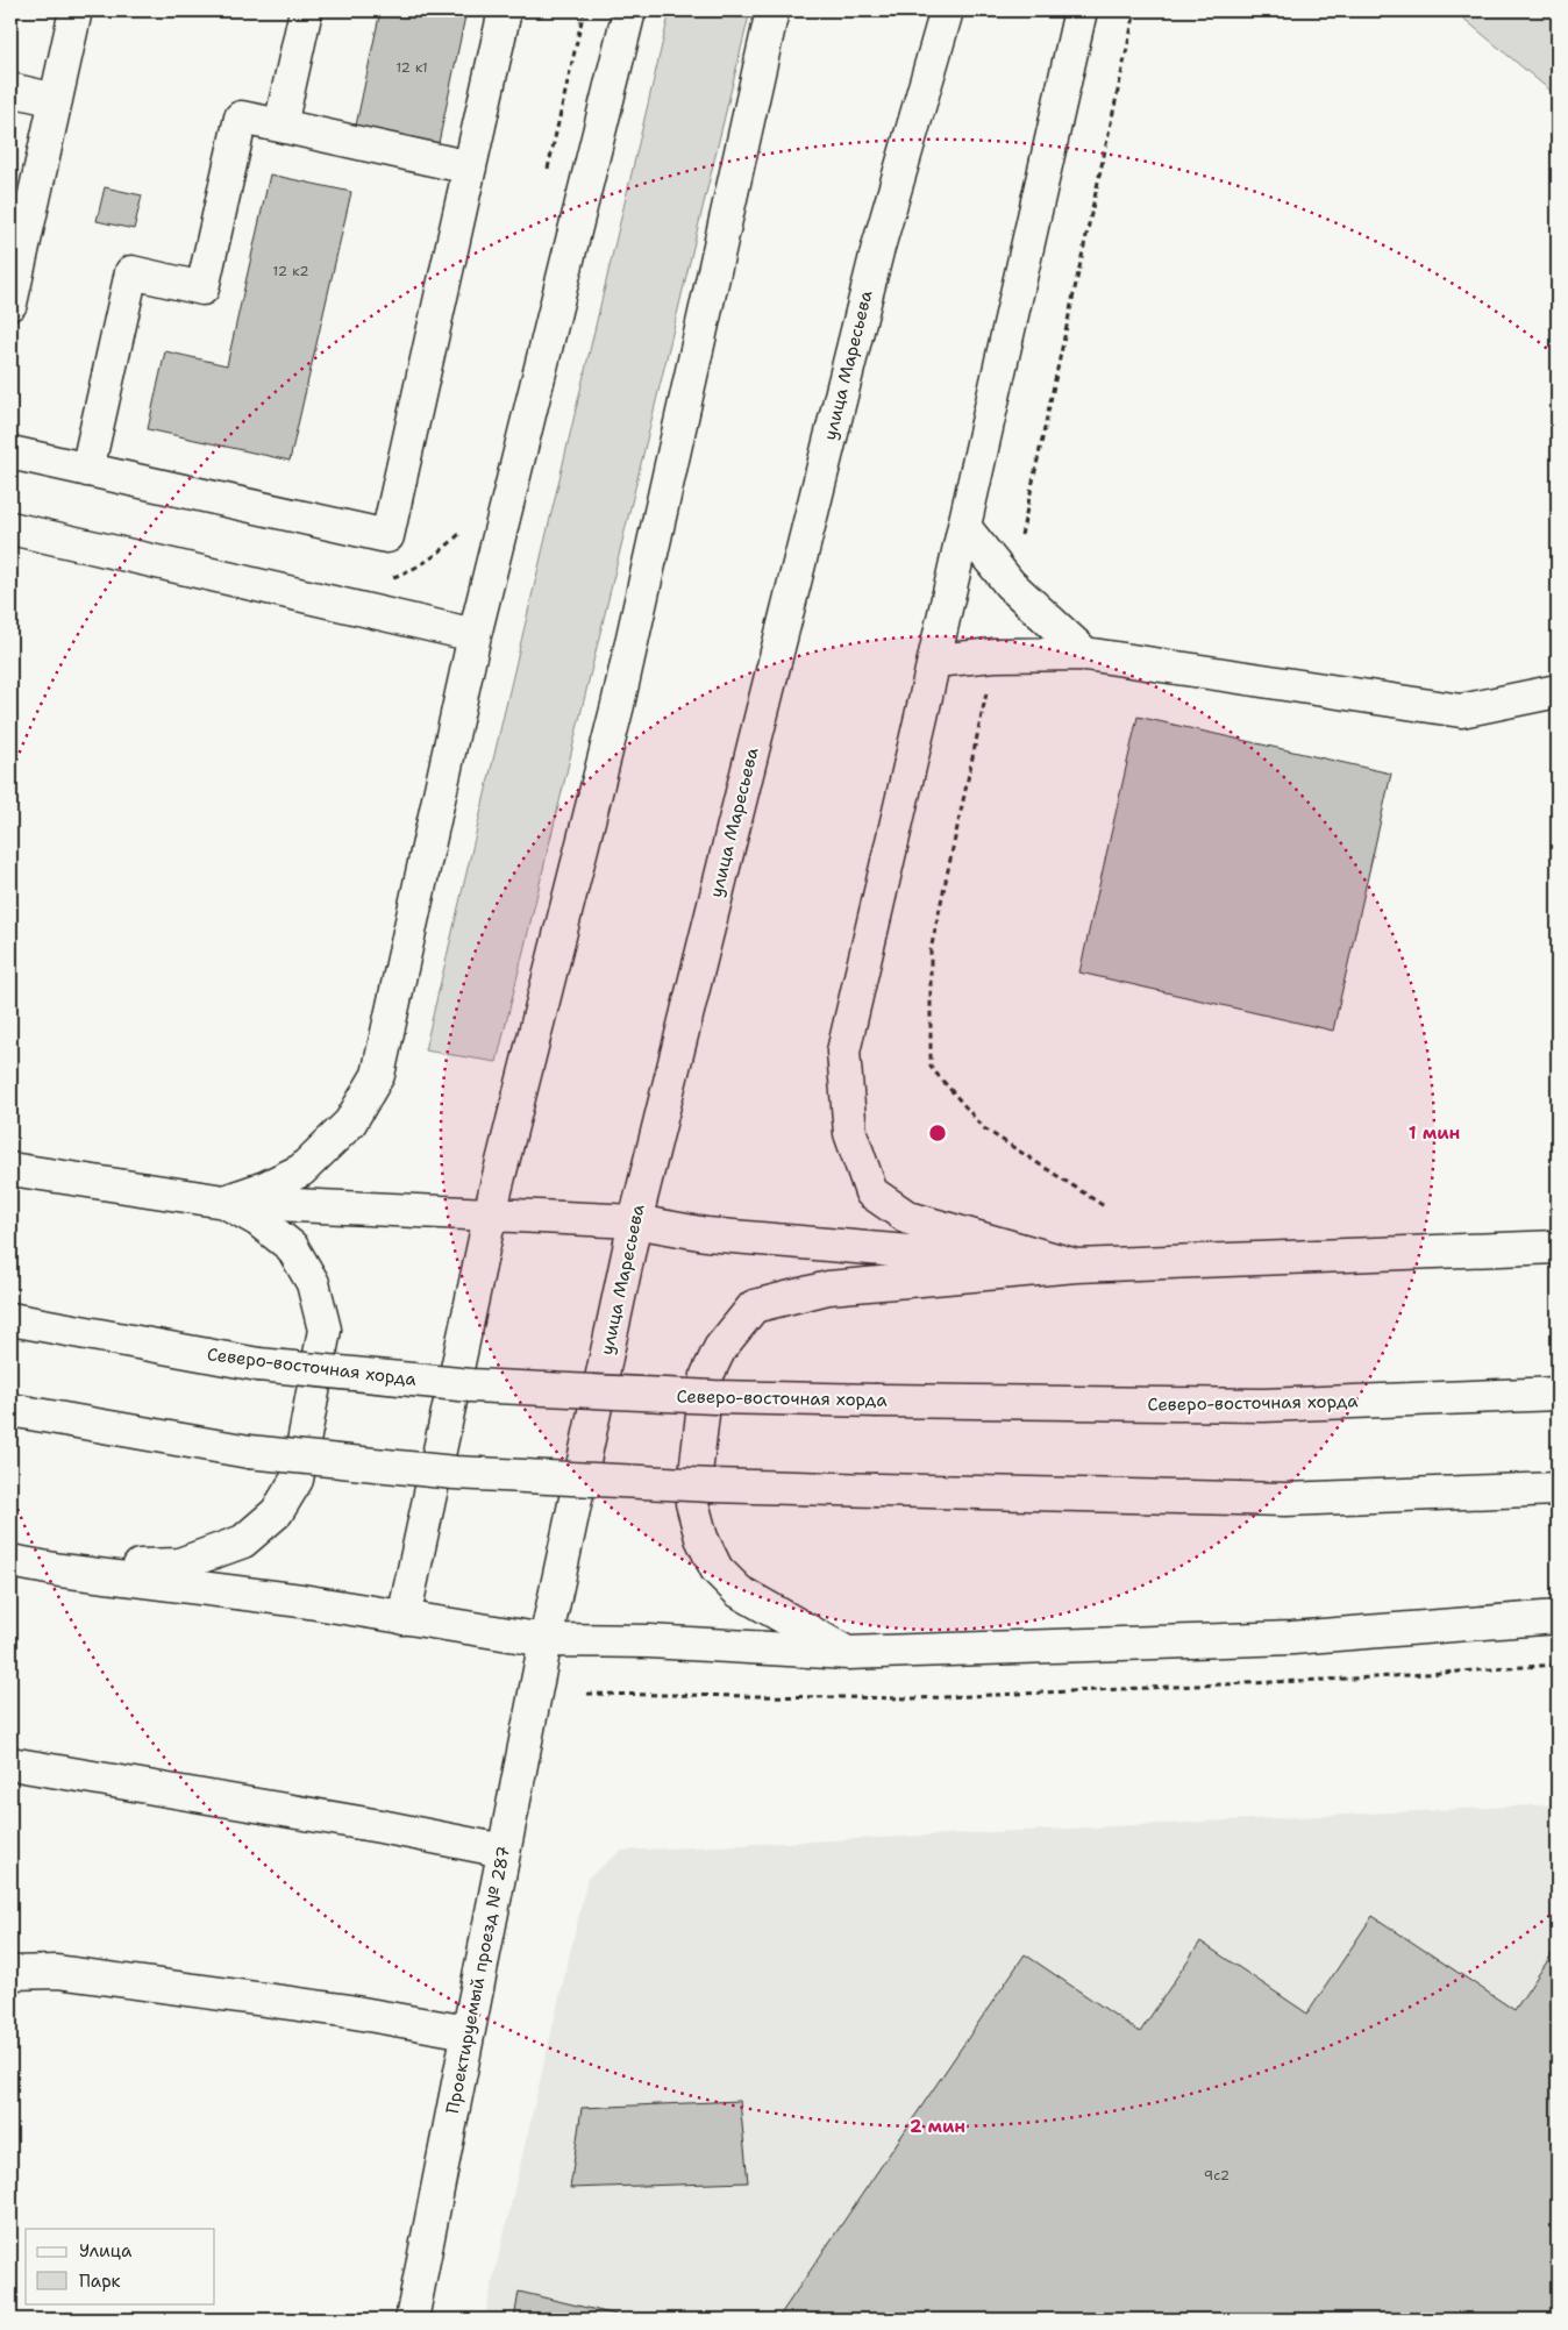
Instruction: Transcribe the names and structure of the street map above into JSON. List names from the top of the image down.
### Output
{
  "streets": {
    "main road": ["улица Маресьева", "Северо-восточная хорда", "Проектируемый проезд № 287"]
  },
  "crossings": [
    ["улица Маресьева", "Проектируемый проезд № 287"]
  ],
  "house_numbers": ["12 к1", "12 к2", "9с2"],
  "legend": ["Улица", "Парк"],
  "rings": ["1 мин", "2 мин"]
}
